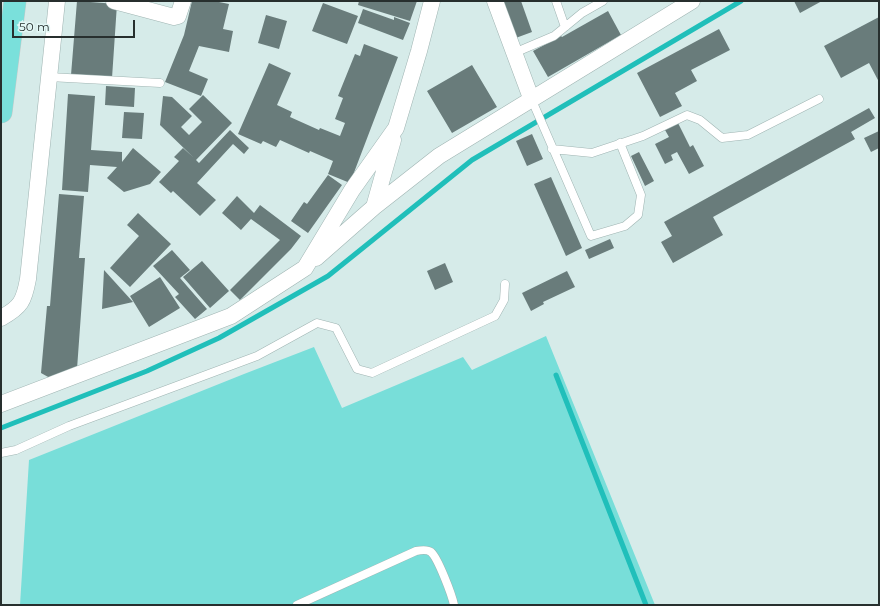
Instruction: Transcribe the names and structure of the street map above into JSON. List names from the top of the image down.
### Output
{
  "scale_bar": "50 m"
}
